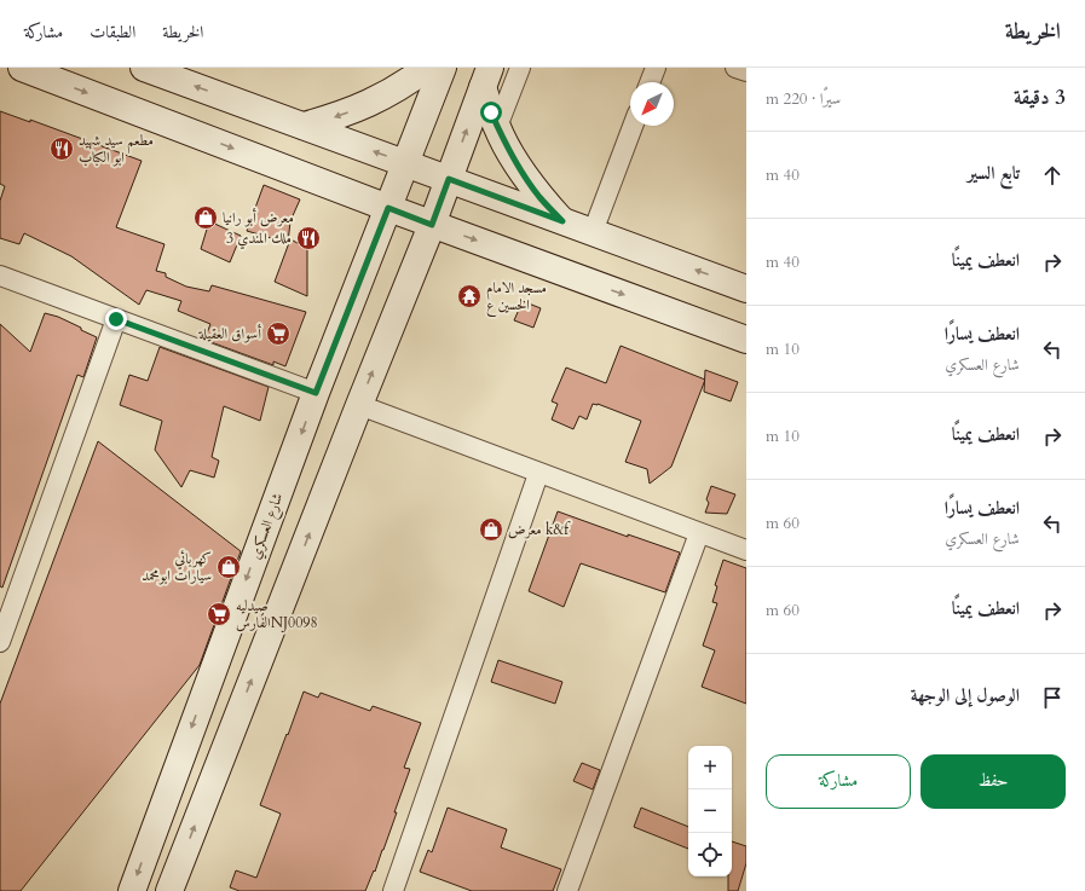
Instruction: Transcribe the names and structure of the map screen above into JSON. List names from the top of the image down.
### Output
{
  "streets": {
    "main road": ["شارع العسكري"]
  },
  "places": {
    "restaurant": ["مطعم سيد شهيد ابو الكباب", "ملك المندي 3"],
    "shop": ["معرض أبو رانيا", "معرض k&f", "كهربائي سيارات ابومحمد"],
    "temple": ["مسجد الامام الحسين ع"],
    "supermarket": ["أسواق العقيلة", "صيدليه الفارسNJ0098"]
  },
  "north": "bottom left",
  "page": {
    "header": "الخريطة",
    "nav": ["الخريطة", "الطبقات", "مشاركة"],
    "heading": ["3 دقيقة", "سيرًا · 220 m"],
    "list": [
      ["تابع السير", "40 m"],
      ["انعطف يمينًا", "40 m"],
      ["انعطف يسارًا", "شارع العسكري", "10 m"],
      ["انعطف يمينًا", "10 m"],
      ["انعطف يسارًا", "شارع العسكري", "60 m"],
      ["انعطف يمينًا", "60 m"],
      "الوصول إلى الوجهة"
    ],
    "buttons": ["حفظ", "مشاركة"],
    "map_buttons": ["+", "−"]
  }
}
